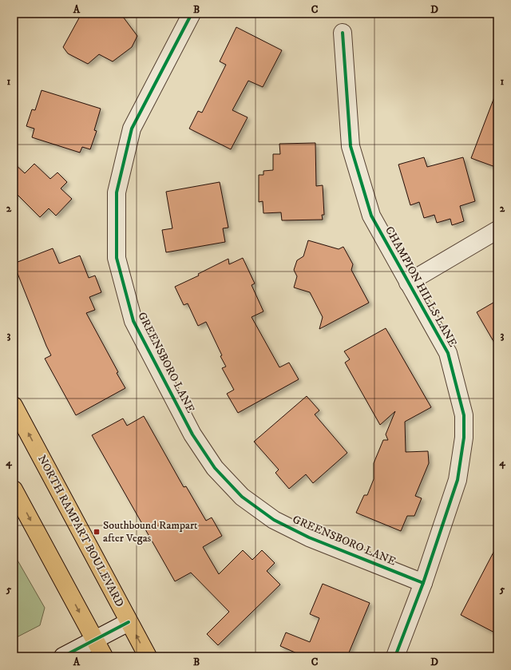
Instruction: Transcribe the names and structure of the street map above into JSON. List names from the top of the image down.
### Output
{
  "streets": {
    "main road": ["NORTH RAMPART BOULEVARD"],
    "street": ["CHAMPION HILLS LANE", "GREENSBORO LANE"]
  },
  "crossings": [
    ["CHAMPION HILLS LANE", "GREENSBORO LANE"]
  ],
  "places": {
    "transit": ["Southbound Rampart after Vegas"]
  },
  "grid": {
    "columns": [
      "A",
      "B",
      "C",
      "D"
    ],
    "rows": [
      "1",
      "2",
      "3",
      "4",
      "5"
    ]
  }
}
